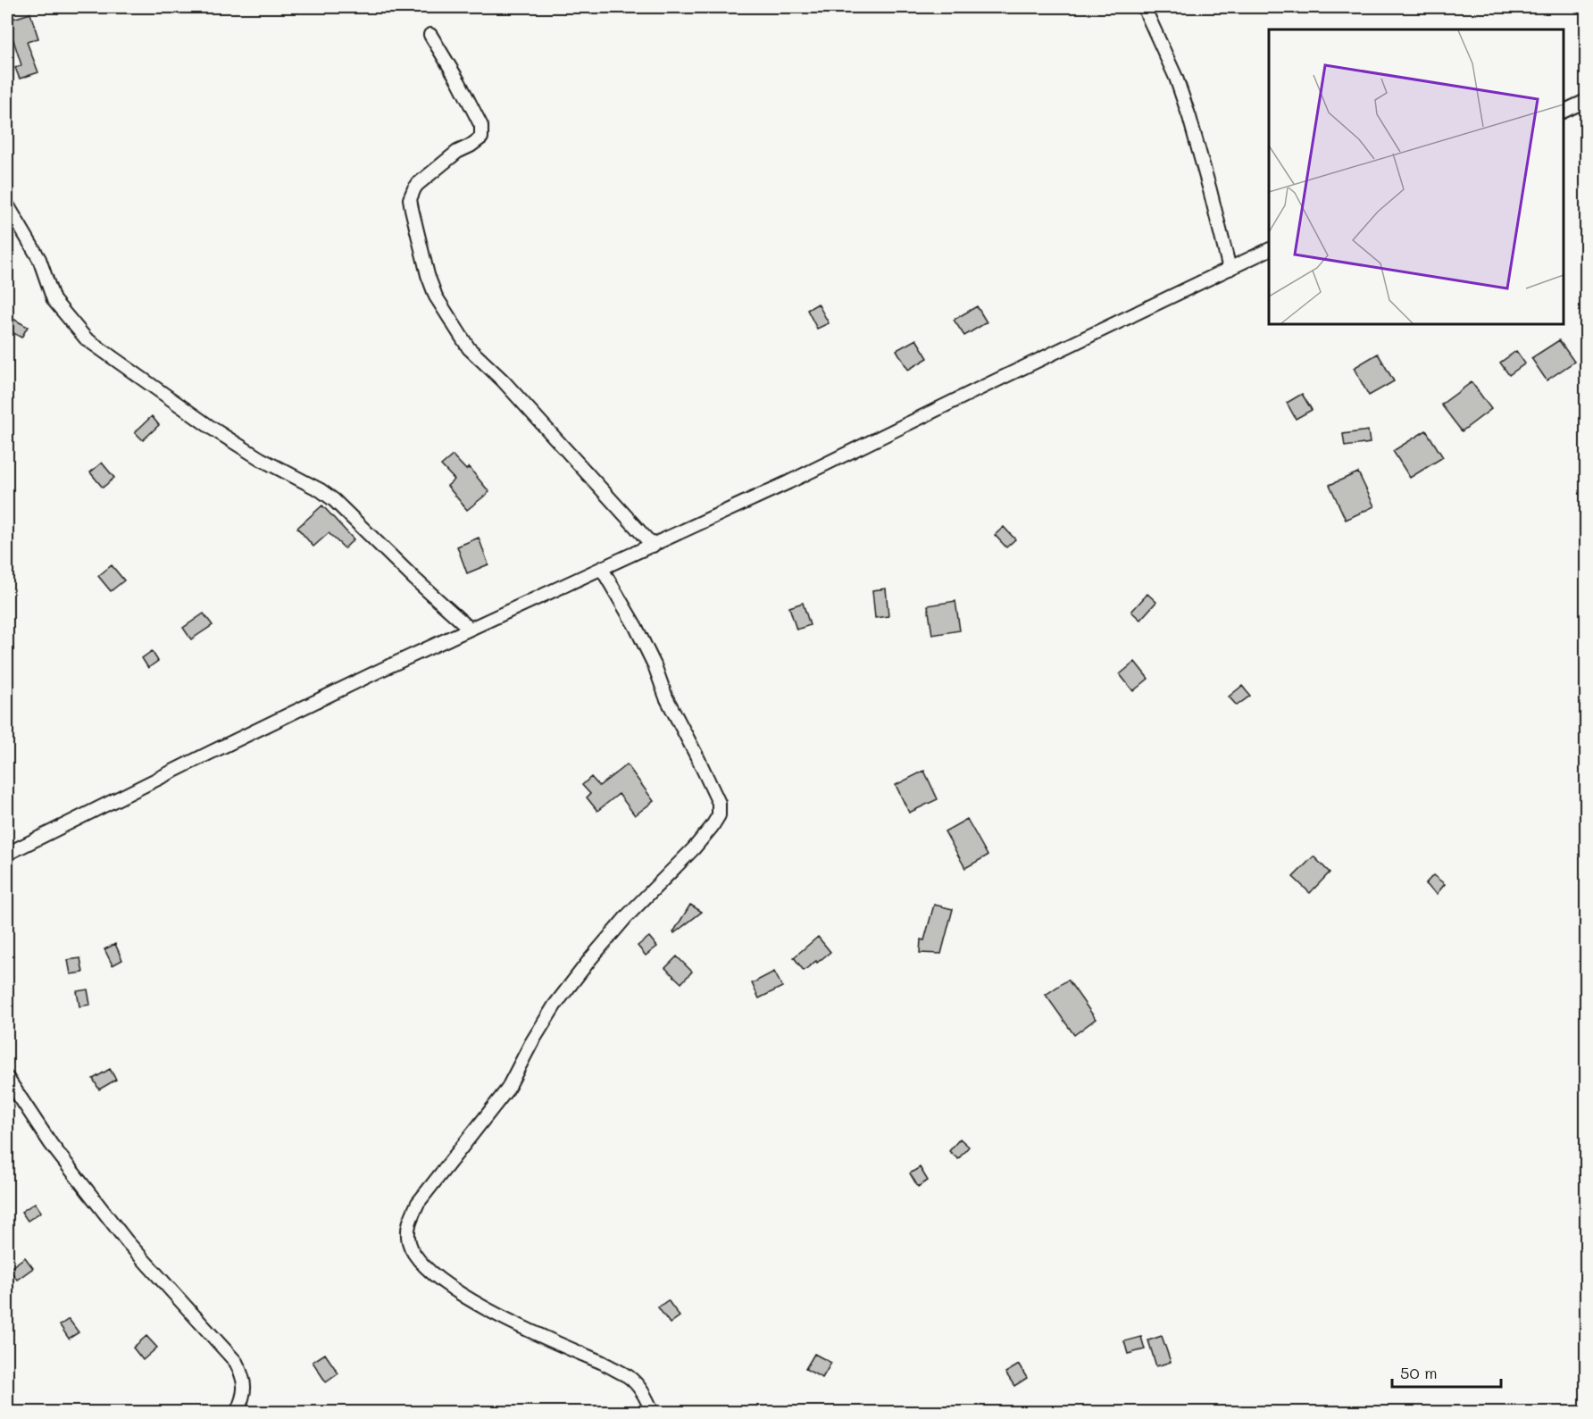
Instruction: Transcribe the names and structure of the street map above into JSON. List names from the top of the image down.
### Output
{
  "scale_bar": "50 m"
}
